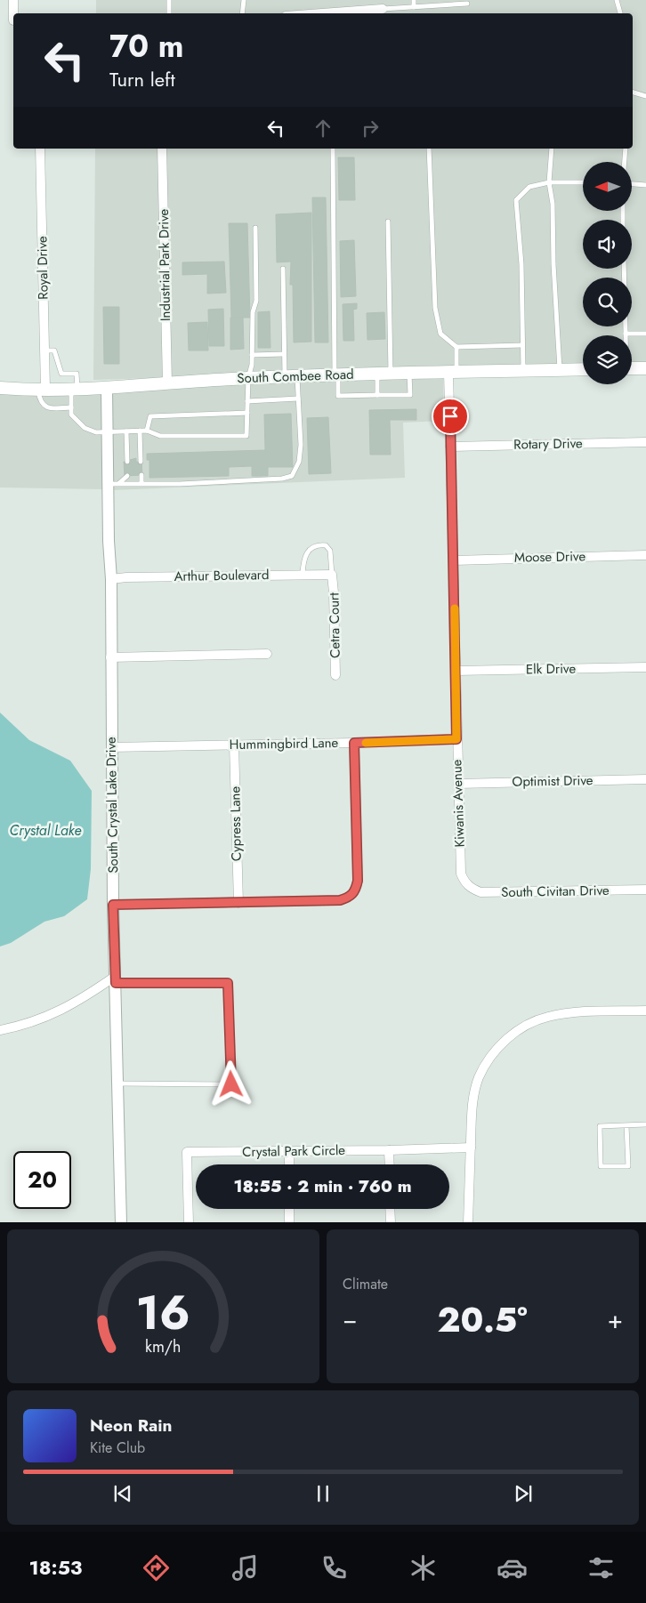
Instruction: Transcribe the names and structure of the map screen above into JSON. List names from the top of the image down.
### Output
{
  "streets": {
    "main road": ["South Combee Road"],
    "street": [
      "Industrial Park Drive",
      "Royal Drive",
      "Rotary Drive",
      "Moose Drive",
      "Arthur Boulevard",
      "Cetra Court",
      "Elk Drive",
      "Hummingbird Lane",
      "Optimist Drive",
      "Kiwanis Avenue",
      "South Crystal Lake Drive",
      "Cypress Lane",
      "South Civitan Drive",
      "Crystal Park Circle"
    ]
  },
  "crossings": [
    ["Industrial Park Drive", "South Combee Road"],
    ["Royal Drive", "South Combee Road"],
    ["South Combee Road", "Kiwanis Avenue"],
    ["South Combee Road", "South Crystal Lake Drive"],
    ["Rotary Drive", "Kiwanis Avenue"],
    ["Moose Drive", "Kiwanis Avenue"],
    ["Arthur Boulevard", "Cetra Court"],
    ["Arthur Boulevard", "South Crystal Lake Drive"],
    ["Elk Drive", "Kiwanis Avenue"],
    ["Hummingbird Lane", "Kiwanis Avenue"],
    ["Hummingbird Lane", "South Crystal Lake Drive"],
    ["Hummingbird Lane", "Cypress Lane"],
    ["Optimist Drive", "Kiwanis Avenue"],
    ["Kiwanis Avenue", "South Civitan Drive"]
  ],
  "water": ["Crystal Lake"],
  "north": "left",
  "page": {
    "turn": ["70 m", "Turn left"],
    "limit": "20",
    "trip": "18:55 · 2 min · 760 m",
    "tile": "Climate",
    "heat": ["−", "20.5°", "+"],
    "song": ["Neon Rain", "Kite Club"],
    "tabs": "18:53",
    "gauge": ["16", "km/h"]
  }
}
